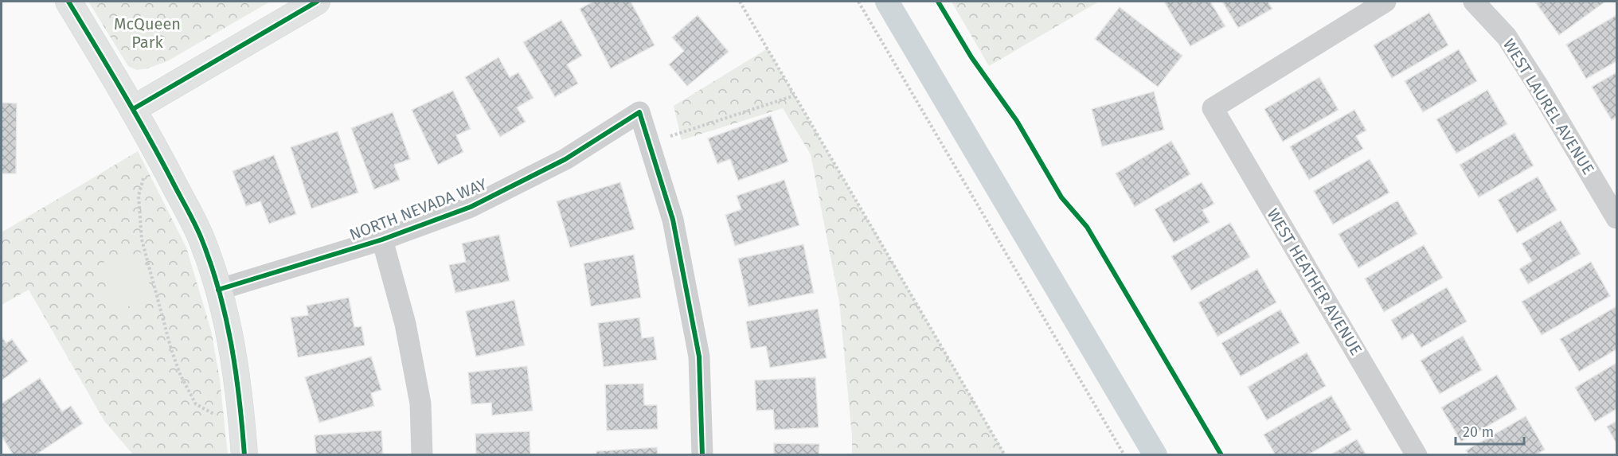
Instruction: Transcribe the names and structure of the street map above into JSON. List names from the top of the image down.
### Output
{
  "streets": {
    "street": ["WEST LAUREL AVENUE", "NORTH NEVADA WAY", "WEST HEATHER AVENUE"]
  },
  "parks": ["McQueen Park"],
  "scale_bar": "20 m"
}
